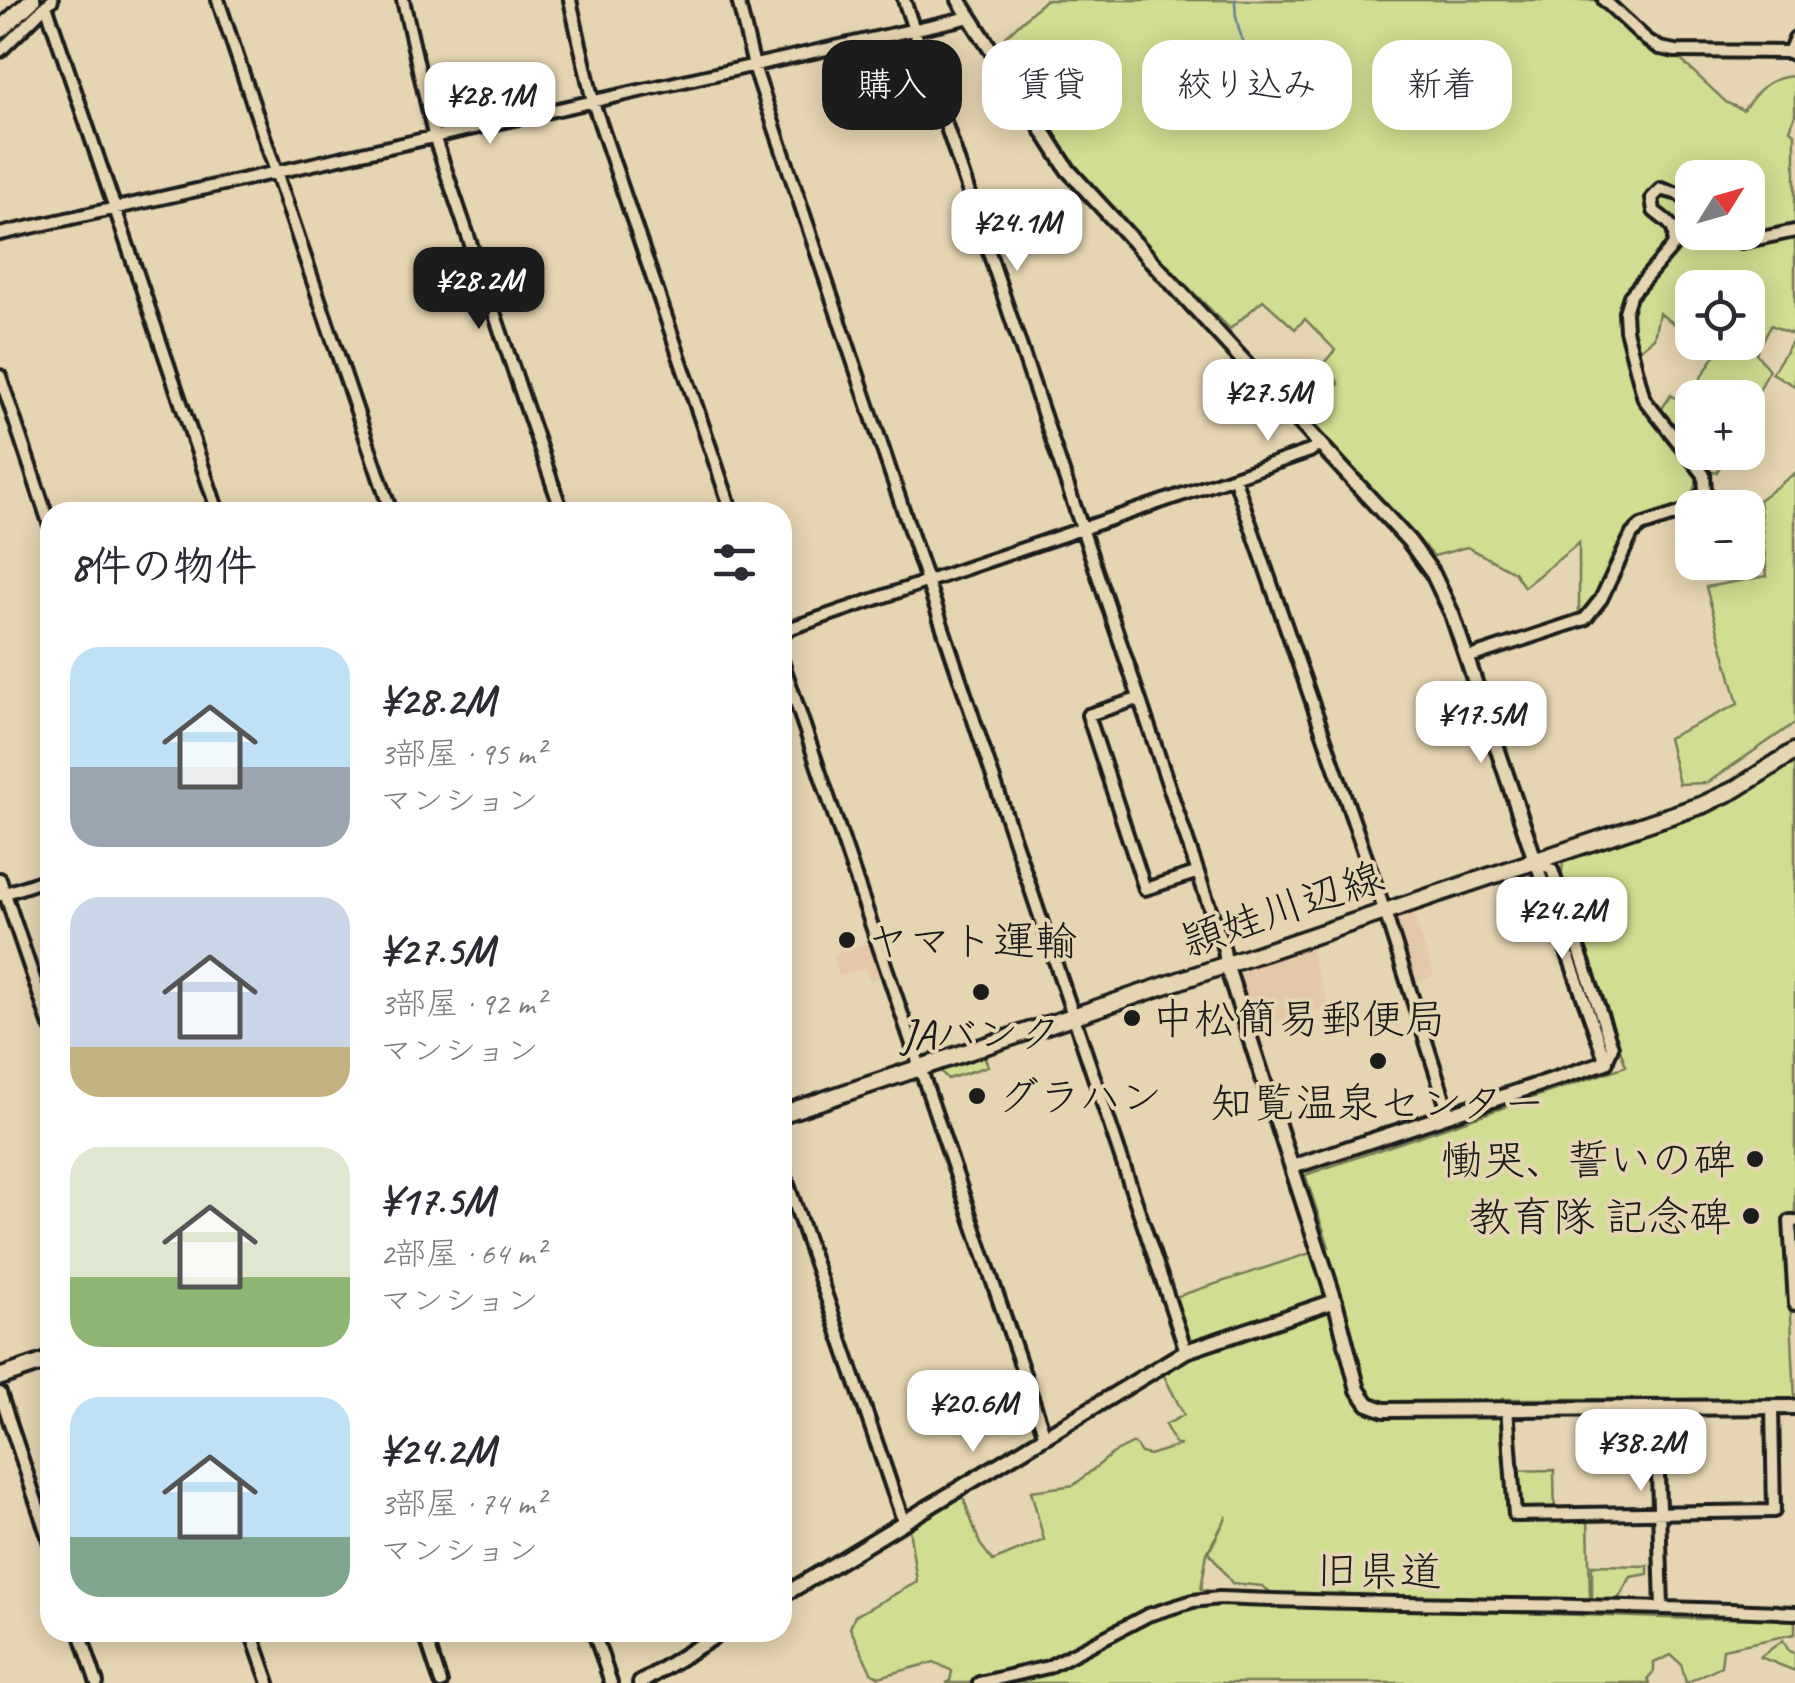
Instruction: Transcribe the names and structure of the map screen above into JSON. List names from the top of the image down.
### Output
{
  "streets": {
    "main road": ["頴娃川辺線"],
    "street": ["旧県道"]
  },
  "places": [
    "ヤマト運輸",
    "JAバンク",
    "中松簡易郵便局",
    "知覧温泉センター",
    "グラハン",
    "慟哭、誓いの碑",
    "教育隊 記念碑"
  ],
  "north": "top right",
  "page": {
    "chip": [
      "購入",
      "賃貸",
      "絞り込み",
      "新着"
    ],
    "price": [
      "¥28.1M",
      "¥24.1M",
      "¥28.2M",
      "¥27.5M",
      "¥17.5M",
      "¥24.2M",
      "¥20.6M",
      "¥38.2M"
    ],
    "map_buttons": ["+", "−"],
    "heading": "8件の物件",
    "list": [
      {
        "name": "¥28.2M",
        "note": "3部屋 · 95 m² · マンション"
      },
      {
        "name": "¥27.5M",
        "note": "3部屋 · 92 m² · マンション"
      },
      {
        "name": "¥17.5M",
        "note": "2部屋 · 64 m² · マンション"
      },
      {
        "name": "¥24.2M",
        "note": "3部屋 · 74 m² · マンション"
      }
    ]
  }
}
